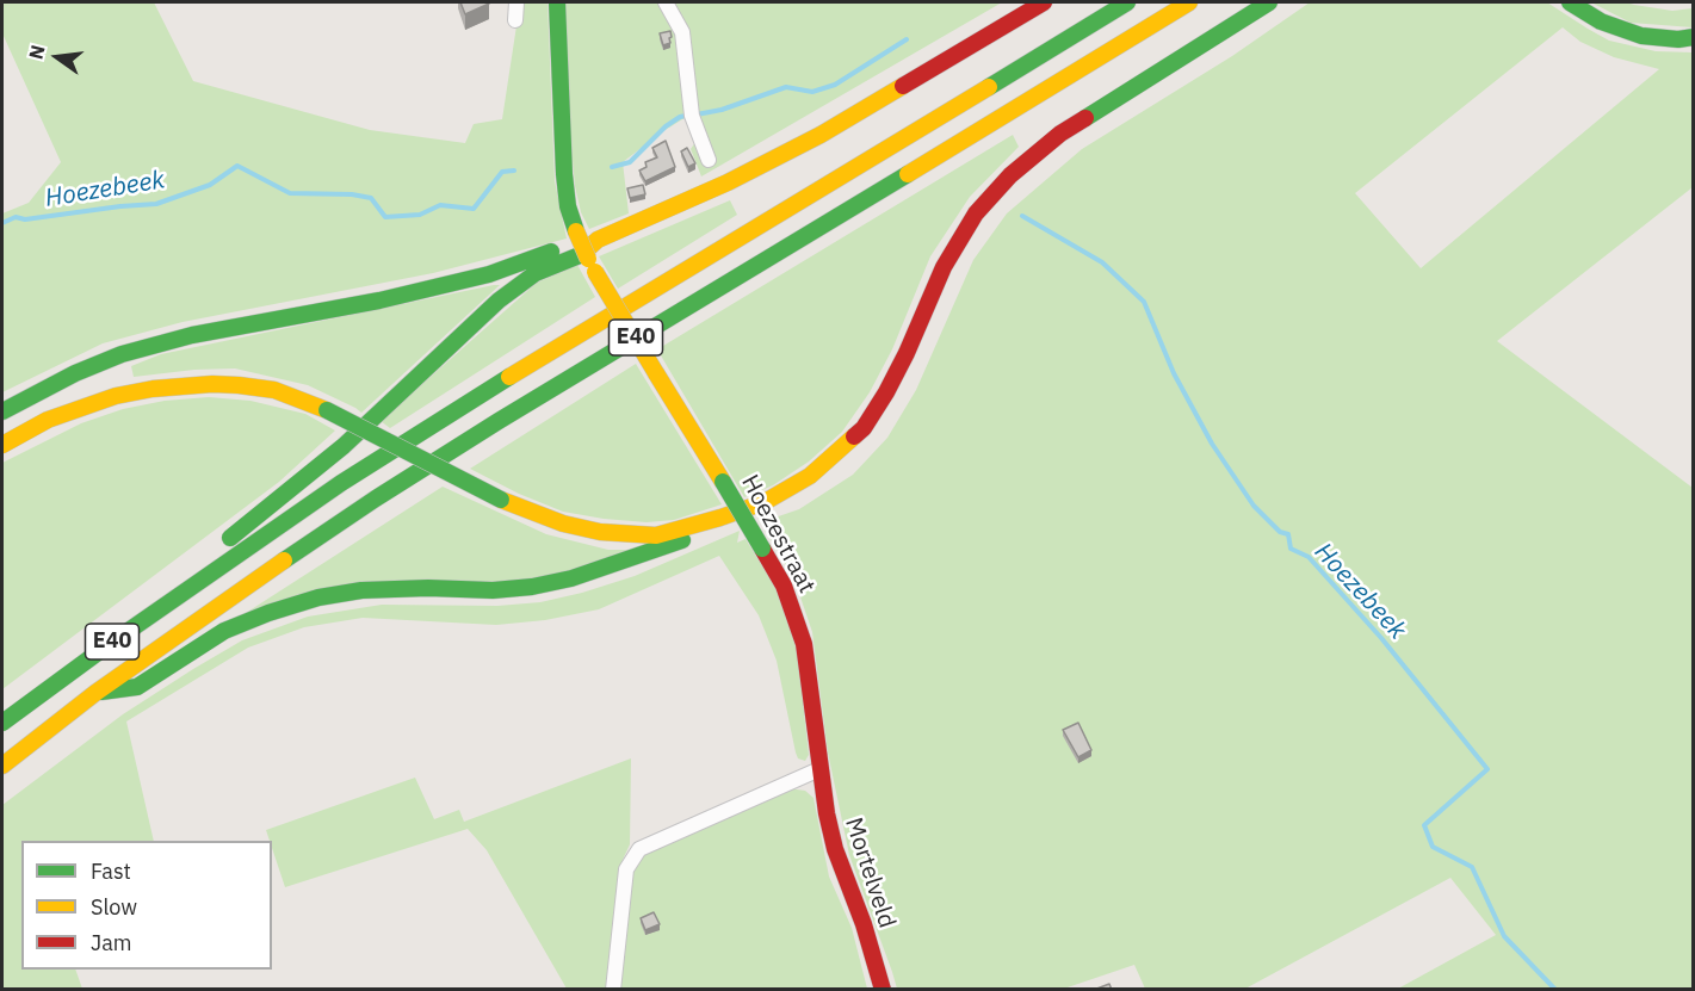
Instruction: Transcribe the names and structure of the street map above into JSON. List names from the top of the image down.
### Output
{
  "streets": {
    "main road": ["E40", "Hoezestraat", "Mortelveld"]
  },
  "crossings": [
    ["Hoezestraat", "Mortelveld"]
  ],
  "water": ["Hoezebeek"],
  "legend": ["Fast", "Slow", "Jam"],
  "north": "left"
}
